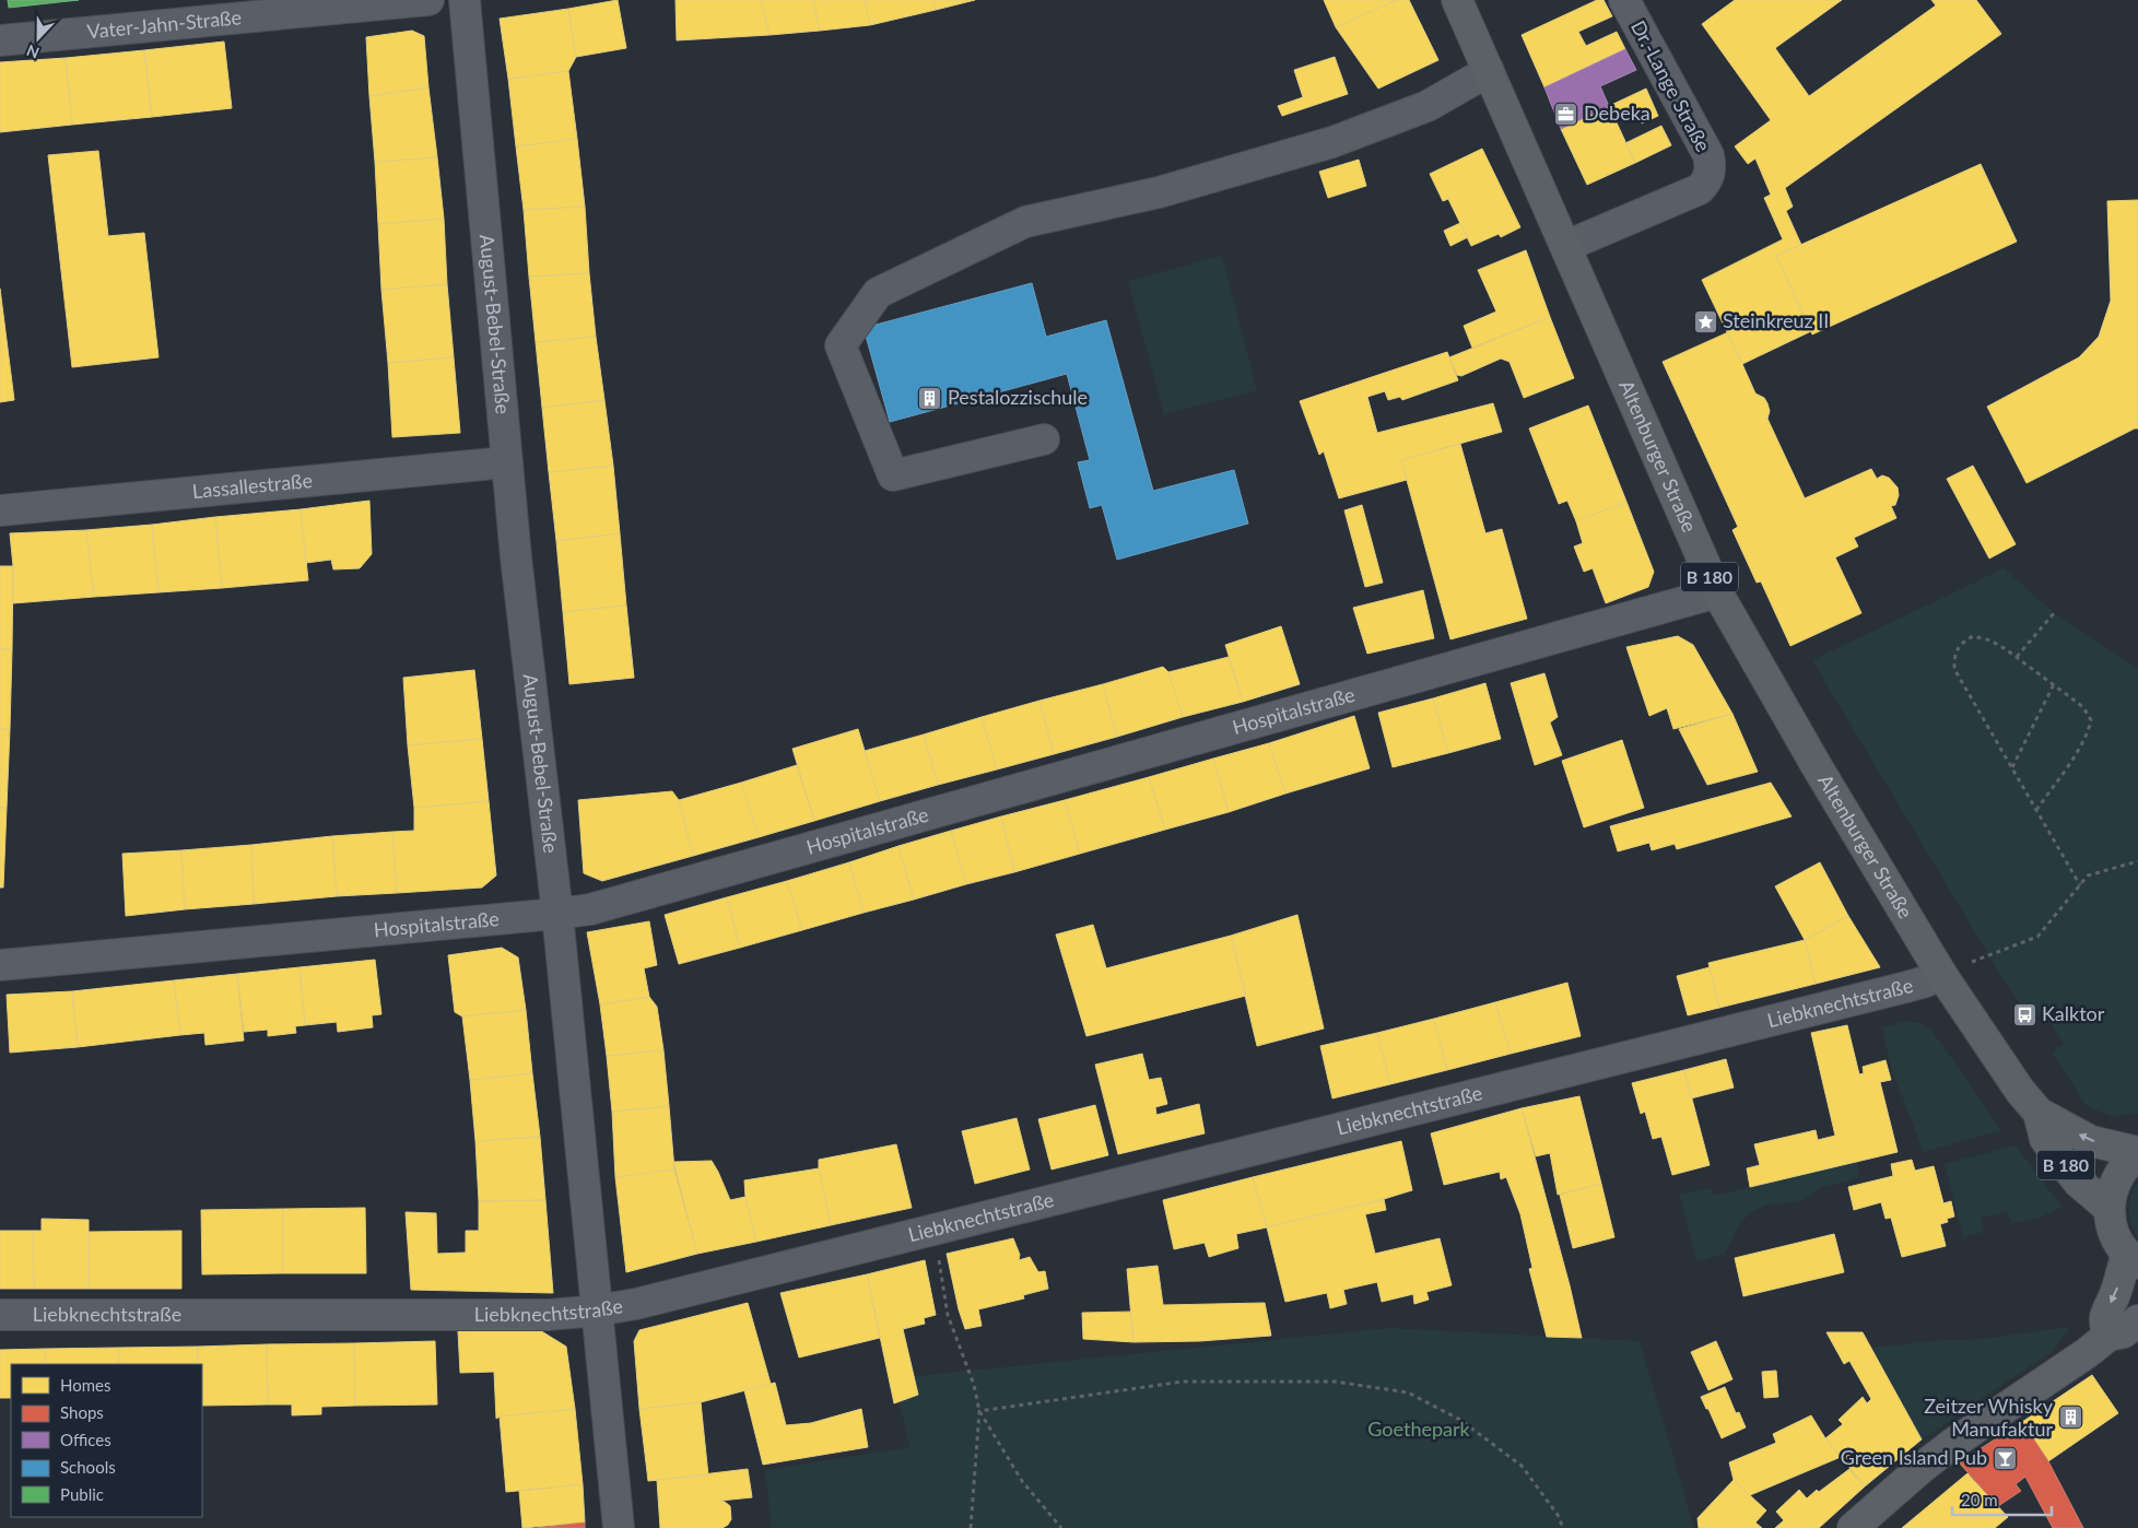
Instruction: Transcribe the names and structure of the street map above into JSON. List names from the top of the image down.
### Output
{
  "streets": {
    "main road": ["Altenburger Straße", "B 180"],
    "street": [
      "Vater-Jahn-Straße",
      "Dr.-Lange Straße",
      "August-Bebel-Straße",
      "Lassallestraße",
      "Hospitalstraße",
      "Liebknechtstraße"
    ]
  },
  "crossings": [
    ["Dr.-Lange Straße", "Altenburger Straße"],
    ["August-Bebel-Straße", "Lassallestraße"],
    ["August-Bebel-Straße", "Hospitalstraße"],
    ["August-Bebel-Straße", "Liebknechtstraße"],
    ["Altenburger Straße", "Hospitalstraße"],
    ["Altenburger Straße", "Liebknechtstraße"]
  ],
  "parks": ["Goethepark"],
  "places": {
    "office": ["Debeka"],
    "place": ["Steinkreuz II"],
    "building": ["Pestalozzischule", "Zeitzer Whisky Manufaktur"],
    "bus stop": ["Kalktor"],
    "bar": ["Green Island Pub"]
  },
  "legend": [
    "Homes",
    "Shops",
    "Offices",
    "Schools",
    "Public"
  ],
  "scale_bar": "20 m",
  "north": "bottom"
}
